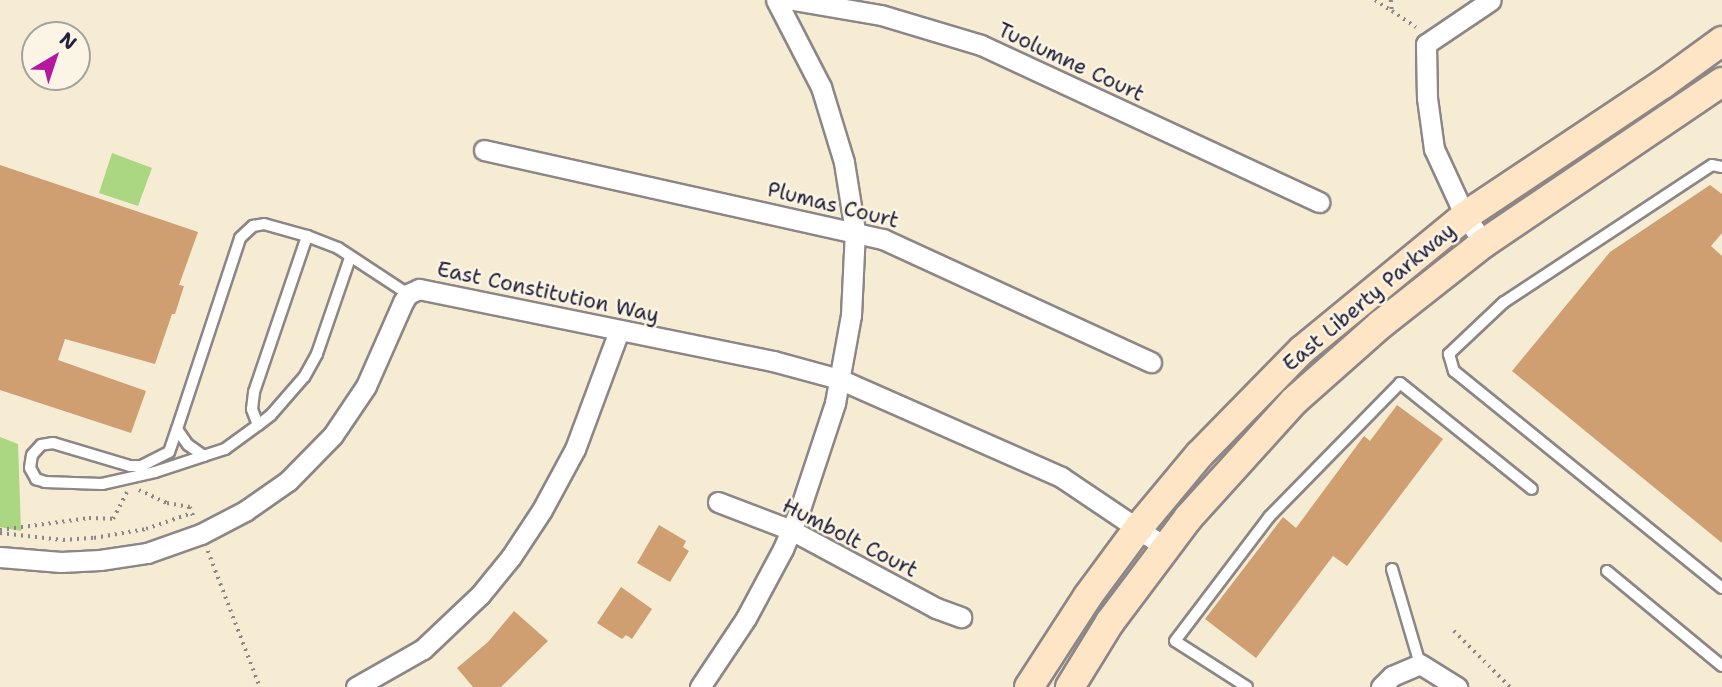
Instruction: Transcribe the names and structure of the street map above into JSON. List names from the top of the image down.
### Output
{
  "streets": {
    "street": [
      "Tuolumne Court",
      "Plumas Court",
      "East Constitution Way",
      "East Liberty Parkway",
      "Humbolt Court"
    ]
  },
  "crossings": [
    ["East Constitution Way", "East Liberty Parkway"]
  ],
  "north": "top right"
}
